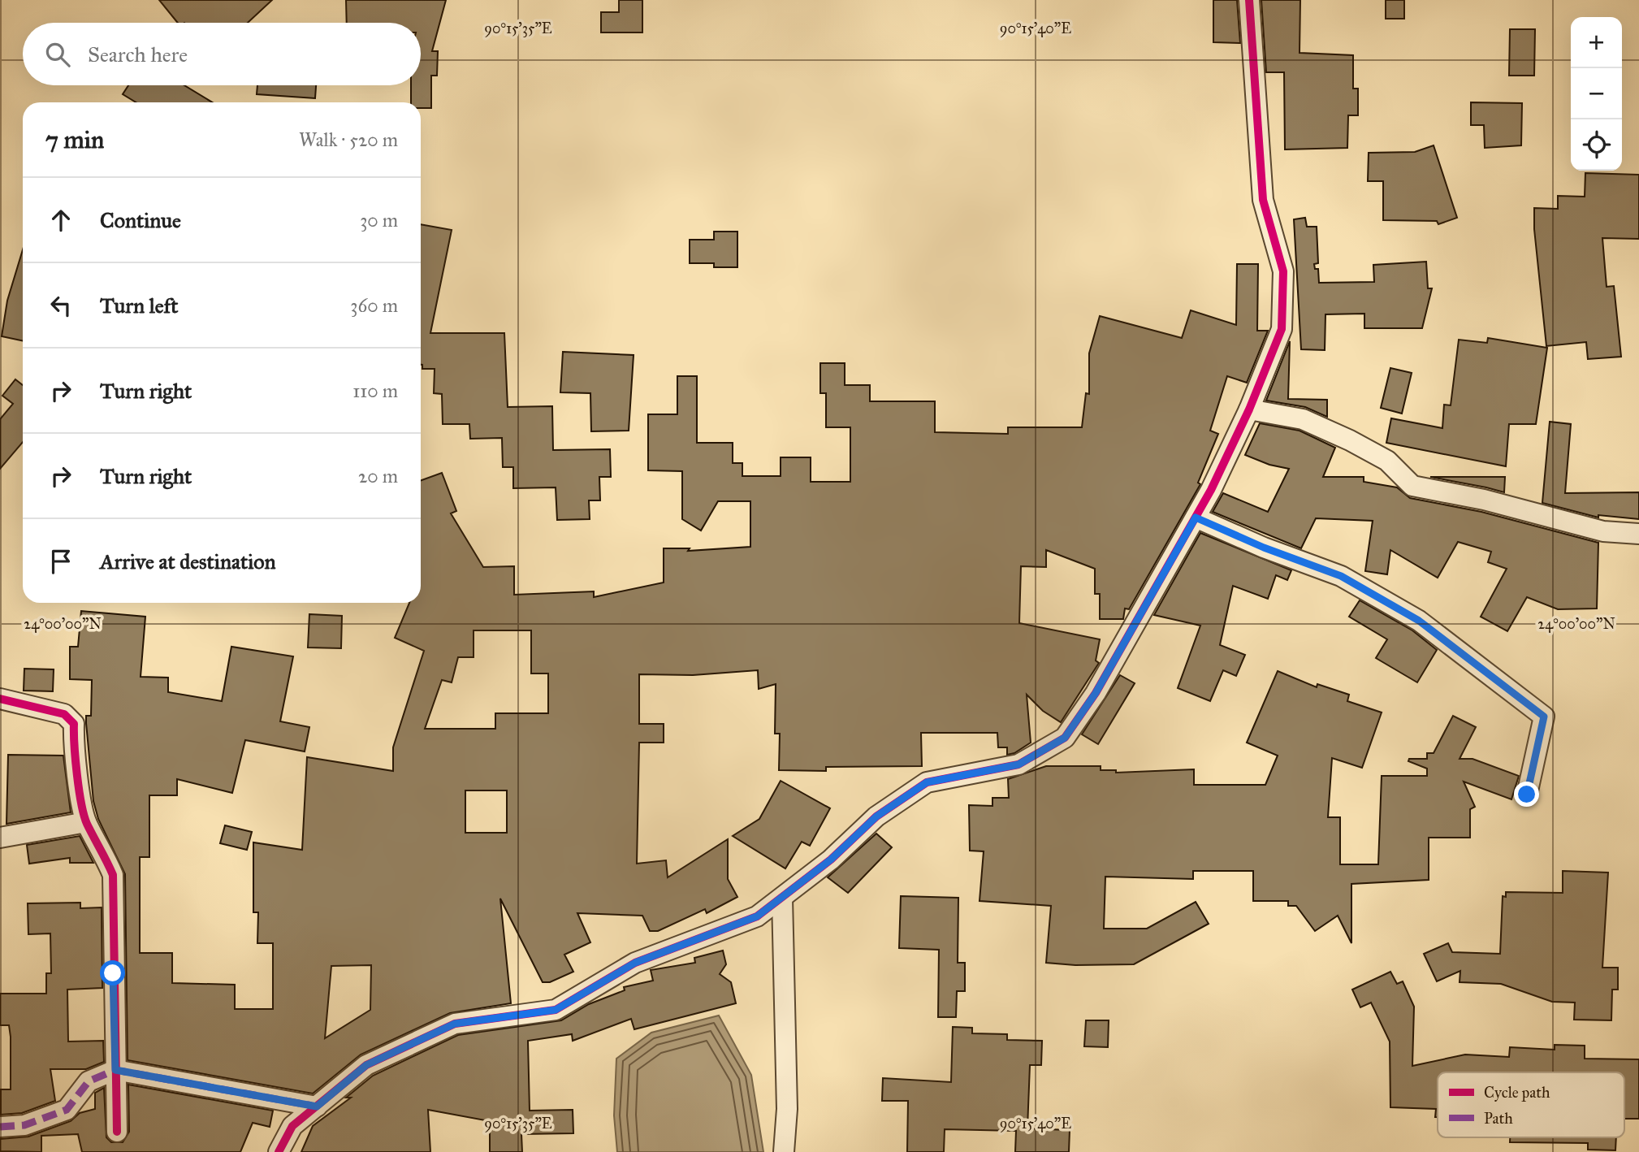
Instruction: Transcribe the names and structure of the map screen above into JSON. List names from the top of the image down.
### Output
{
  "legend": ["Cycle path", "Path"],
  "page": {
    "map_buttons": ["+", "−"],
    "search": "Search here",
    "heading": ["7 min", "Walk · 520 m"],
    "list": [
      ["Continue", "30 m"],
      ["Turn left", "360 m"],
      ["Turn right", "110 m"],
      ["Turn right", "20 m"],
      "Arrive at destination"
    ]
  },
  "coordinates": ["90°15'35\"E", "90°15'40\"E", "24°00'00\"N"]
}
